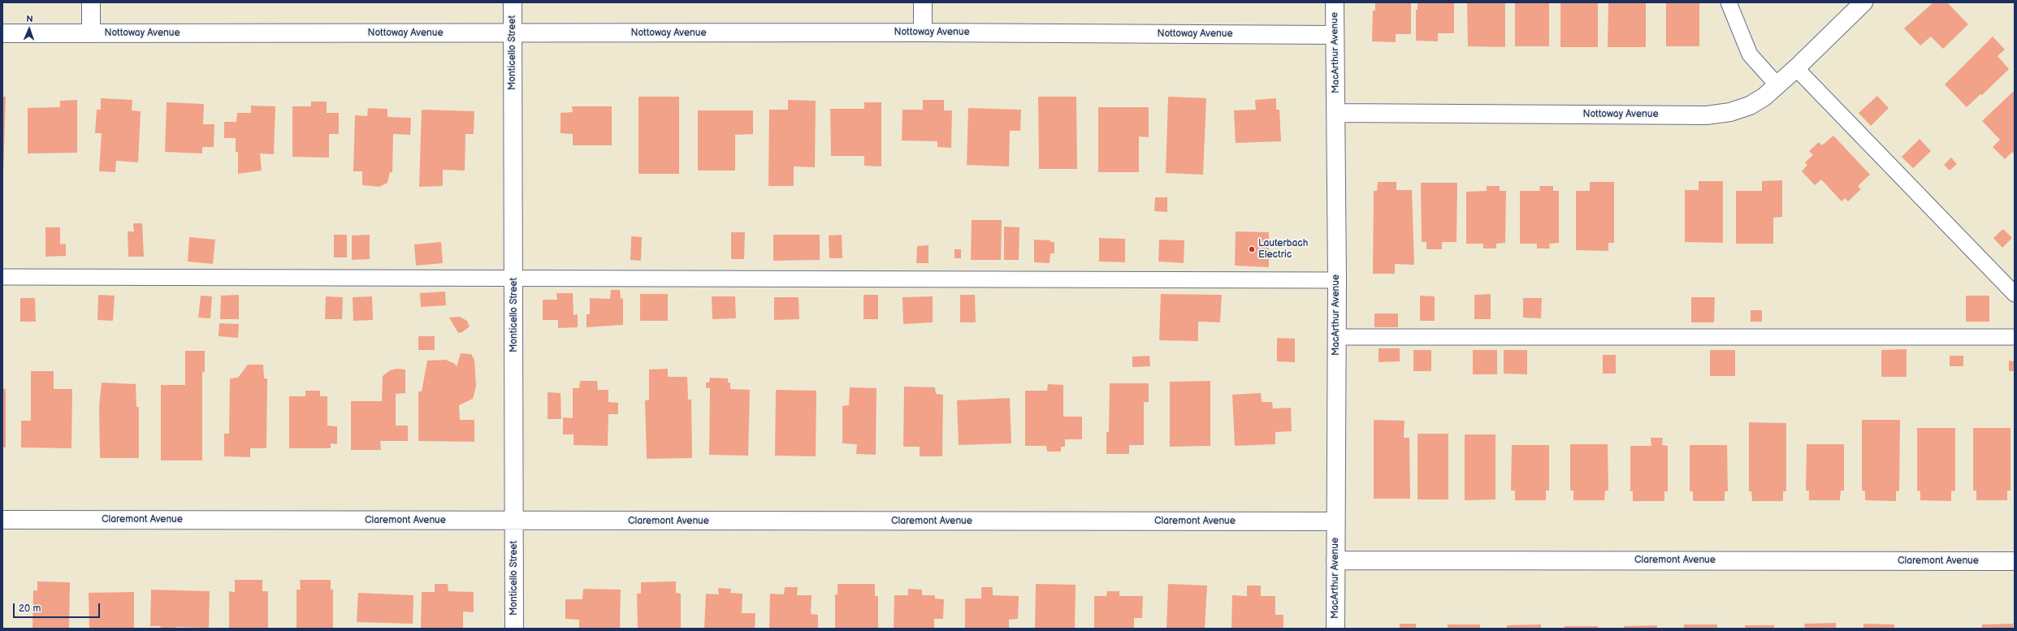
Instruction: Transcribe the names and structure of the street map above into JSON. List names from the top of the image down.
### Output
{
  "streets": {
    "street": [
      "Nottoway Avenue",
      "Monticello Street",
      "MacArthur Avenue",
      "Claremont Avenue"
    ]
  },
  "crossings": [
    ["Nottoway Avenue", "Monticello Street"],
    ["Nottoway Avenue", "MacArthur Avenue"],
    ["Monticello Street", "Claremont Avenue"],
    ["MacArthur Avenue", "Claremont Avenue"]
  ],
  "places": ["Lauterbach Electric"],
  "scale_bar": "20 m",
  "north": "top"
}
